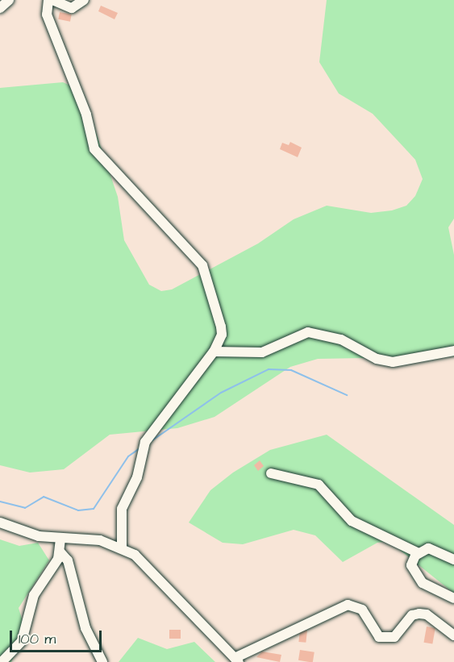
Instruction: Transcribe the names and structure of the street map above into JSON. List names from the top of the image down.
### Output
{
  "scale_bar": "100 m"
}
